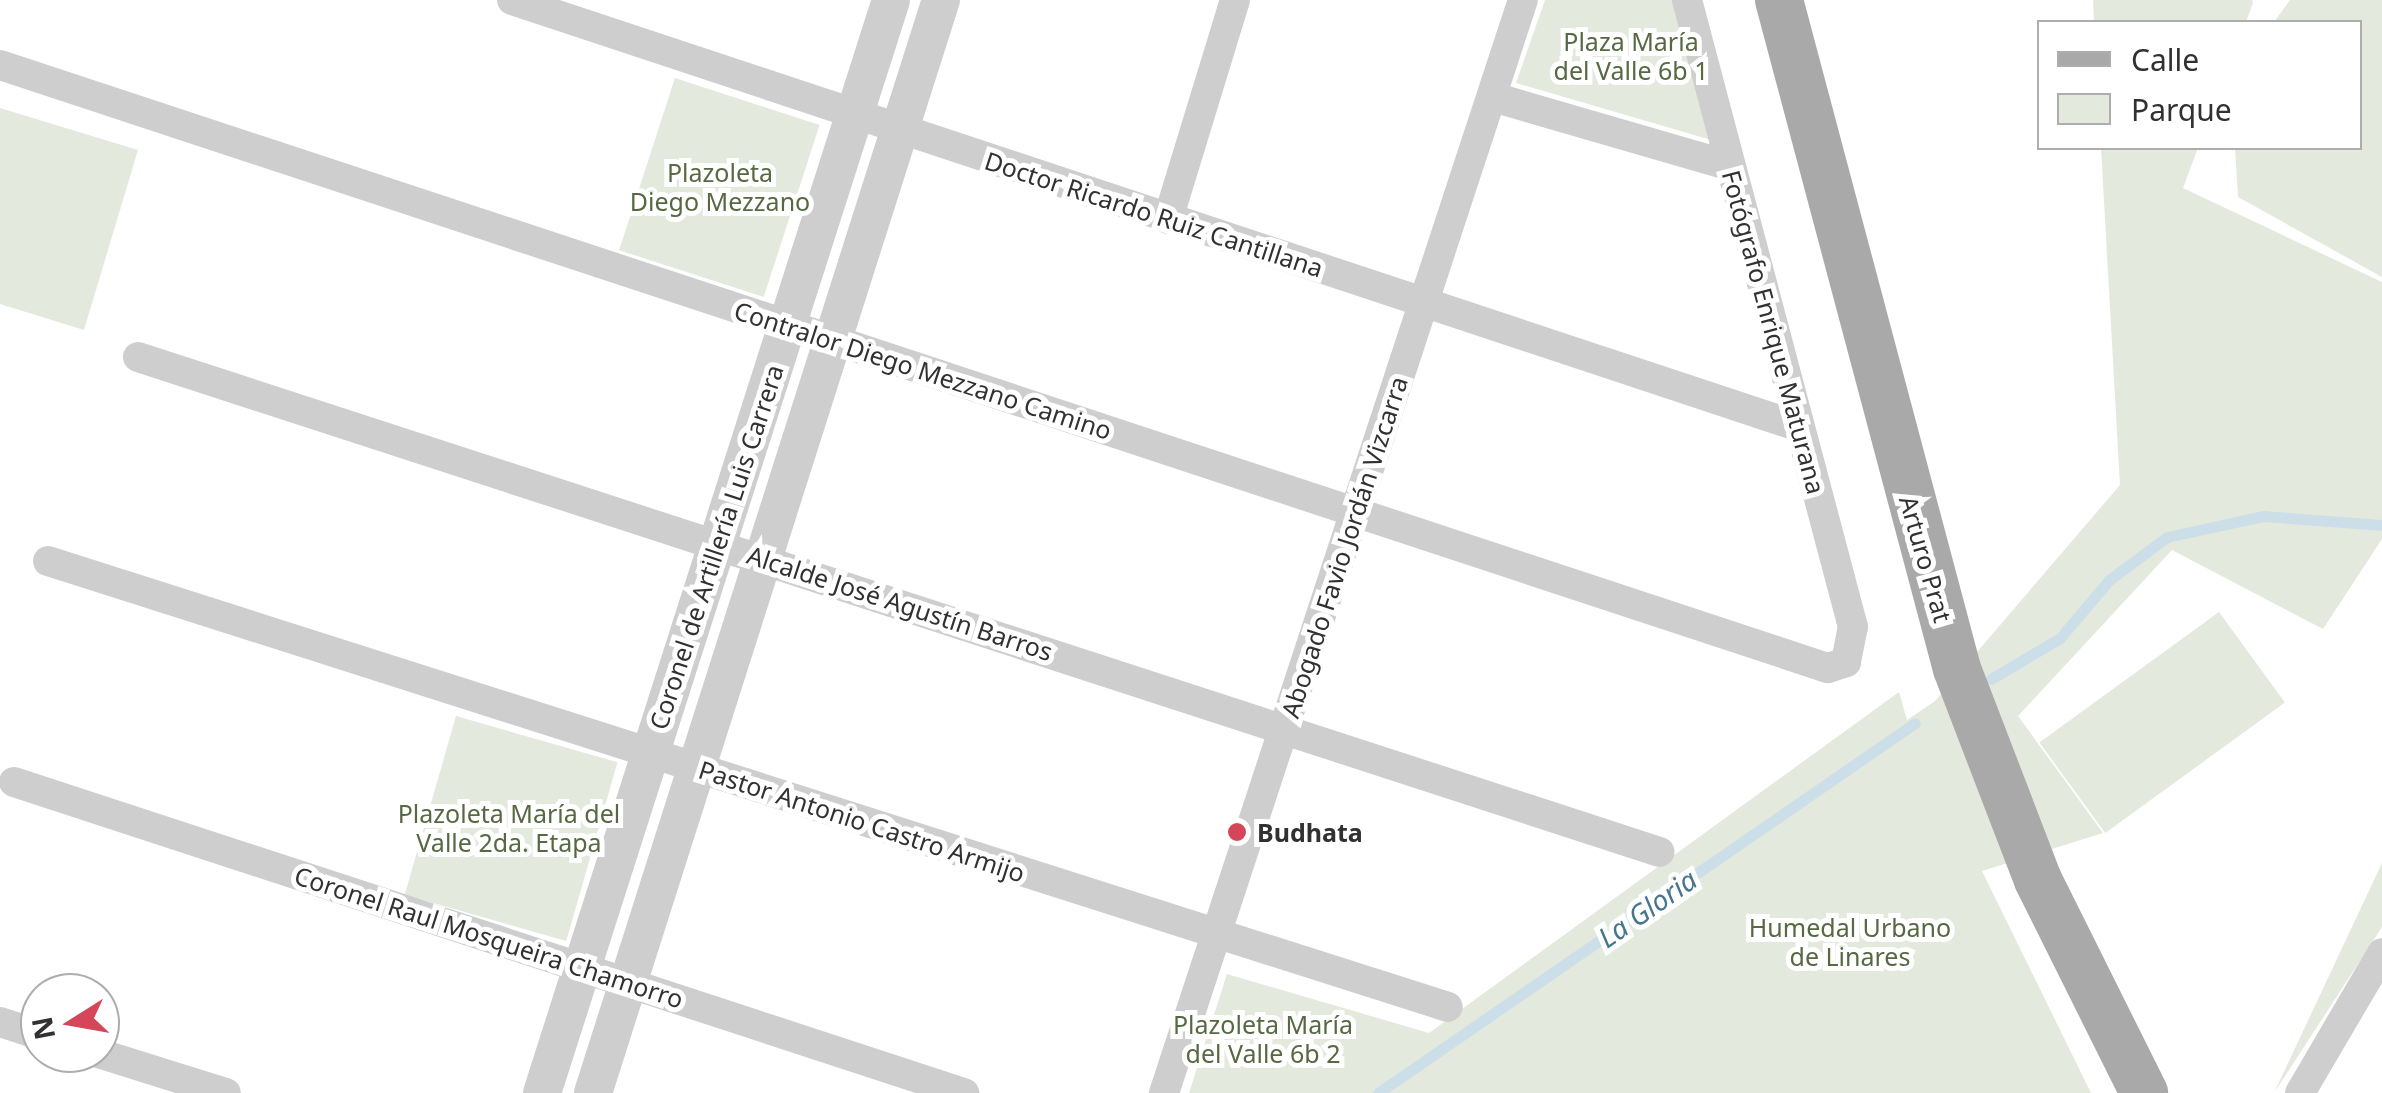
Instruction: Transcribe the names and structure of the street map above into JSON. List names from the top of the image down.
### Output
{
  "streets": {
    "main road": ["Arturo Prat"],
    "street": [
      "Doctor Ricardo Ruiz Cantillana",
      "Fotógrafo Enrique Maturana",
      "Contralor Diego Mezzano Camino",
      "Coronel de Artillería Luis Carrera",
      "Abogado Favio Jordán Vizcarra",
      "Alcalde José Agustín Barros",
      "Pastor Antonio Castro Armijo",
      "Coronel Raul Mosqueira Chamorro"
    ]
  },
  "crossings": [
    ["Doctor Ricardo Ruiz Cantillana", "Fotógrafo Enrique Maturana"],
    ["Doctor Ricardo Ruiz Cantillana", "Coronel de Artillería Luis Carrera"],
    ["Doctor Ricardo Ruiz Cantillana", "Abogado Favio Jordán Vizcarra"],
    ["Fotógrafo Enrique Maturana", "Contralor Diego Mezzano Camino"],
    ["Contralor Diego Mezzano Camino", "Coronel de Artillería Luis Carrera"],
    ["Contralor Diego Mezzano Camino", "Abogado Favio Jordán Vizcarra"],
    ["Coronel de Artillería Luis Carrera", "Alcalde José Agustín Barros"],
    ["Coronel de Artillería Luis Carrera", "Pastor Antonio Castro Armijo"],
    ["Coronel de Artillería Luis Carrera", "Coronel Raul Mosqueira Chamorro"],
    ["Abogado Favio Jordán Vizcarra", "Alcalde José Agustín Barros"],
    ["Abogado Favio Jordán Vizcarra", "Pastor Antonio Castro Armijo"]
  ],
  "water": ["La Gloria"],
  "parks": [
    "Plaza María del Valle 6b 1",
    "Plazoleta Diego Mezzano",
    "Plazoleta María del Valle 2da. Etapa",
    "Humedal Urbano de Linares",
    "Plazoleta María del Valle 6b 2"
  ],
  "places": ["Budhata"],
  "legend": ["Calle", "Parque"],
  "north": "left"
}
